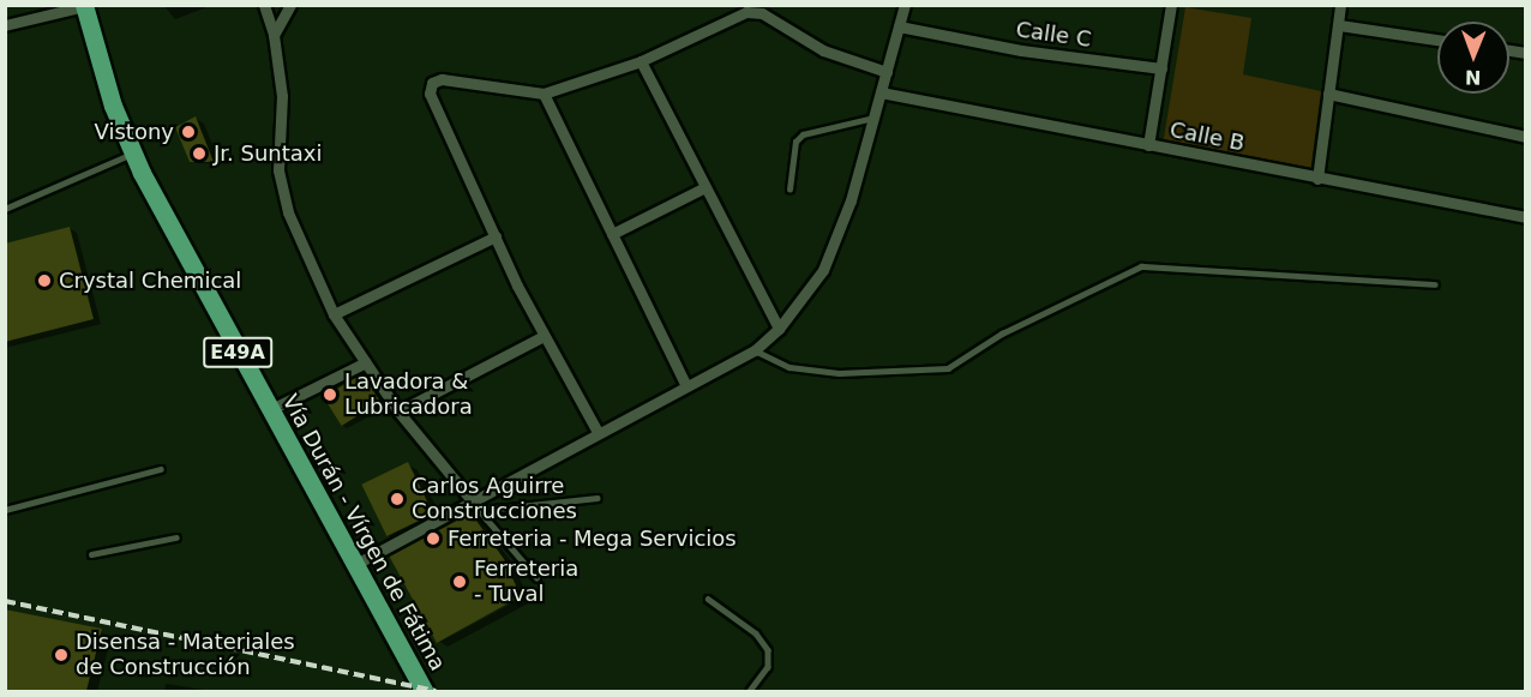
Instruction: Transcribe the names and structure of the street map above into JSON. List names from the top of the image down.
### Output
{
  "streets": {
    "main road": ["E49A", "Vía Durán - Vírgen de Fátima"],
    "street": ["Calle C", "Calle B"]
  },
  "places": [
    "Vistony",
    "Jr. Suntaxi",
    "Crystal Chemical",
    "Lavadora & Lubricadora",
    "Carlos Aguirre Construcciones",
    "Ferreteria - Mega Servicios",
    "Ferreteria - Tuval",
    "Disensa - Materiales de Construcción"
  ],
  "north": "bottom"
}
